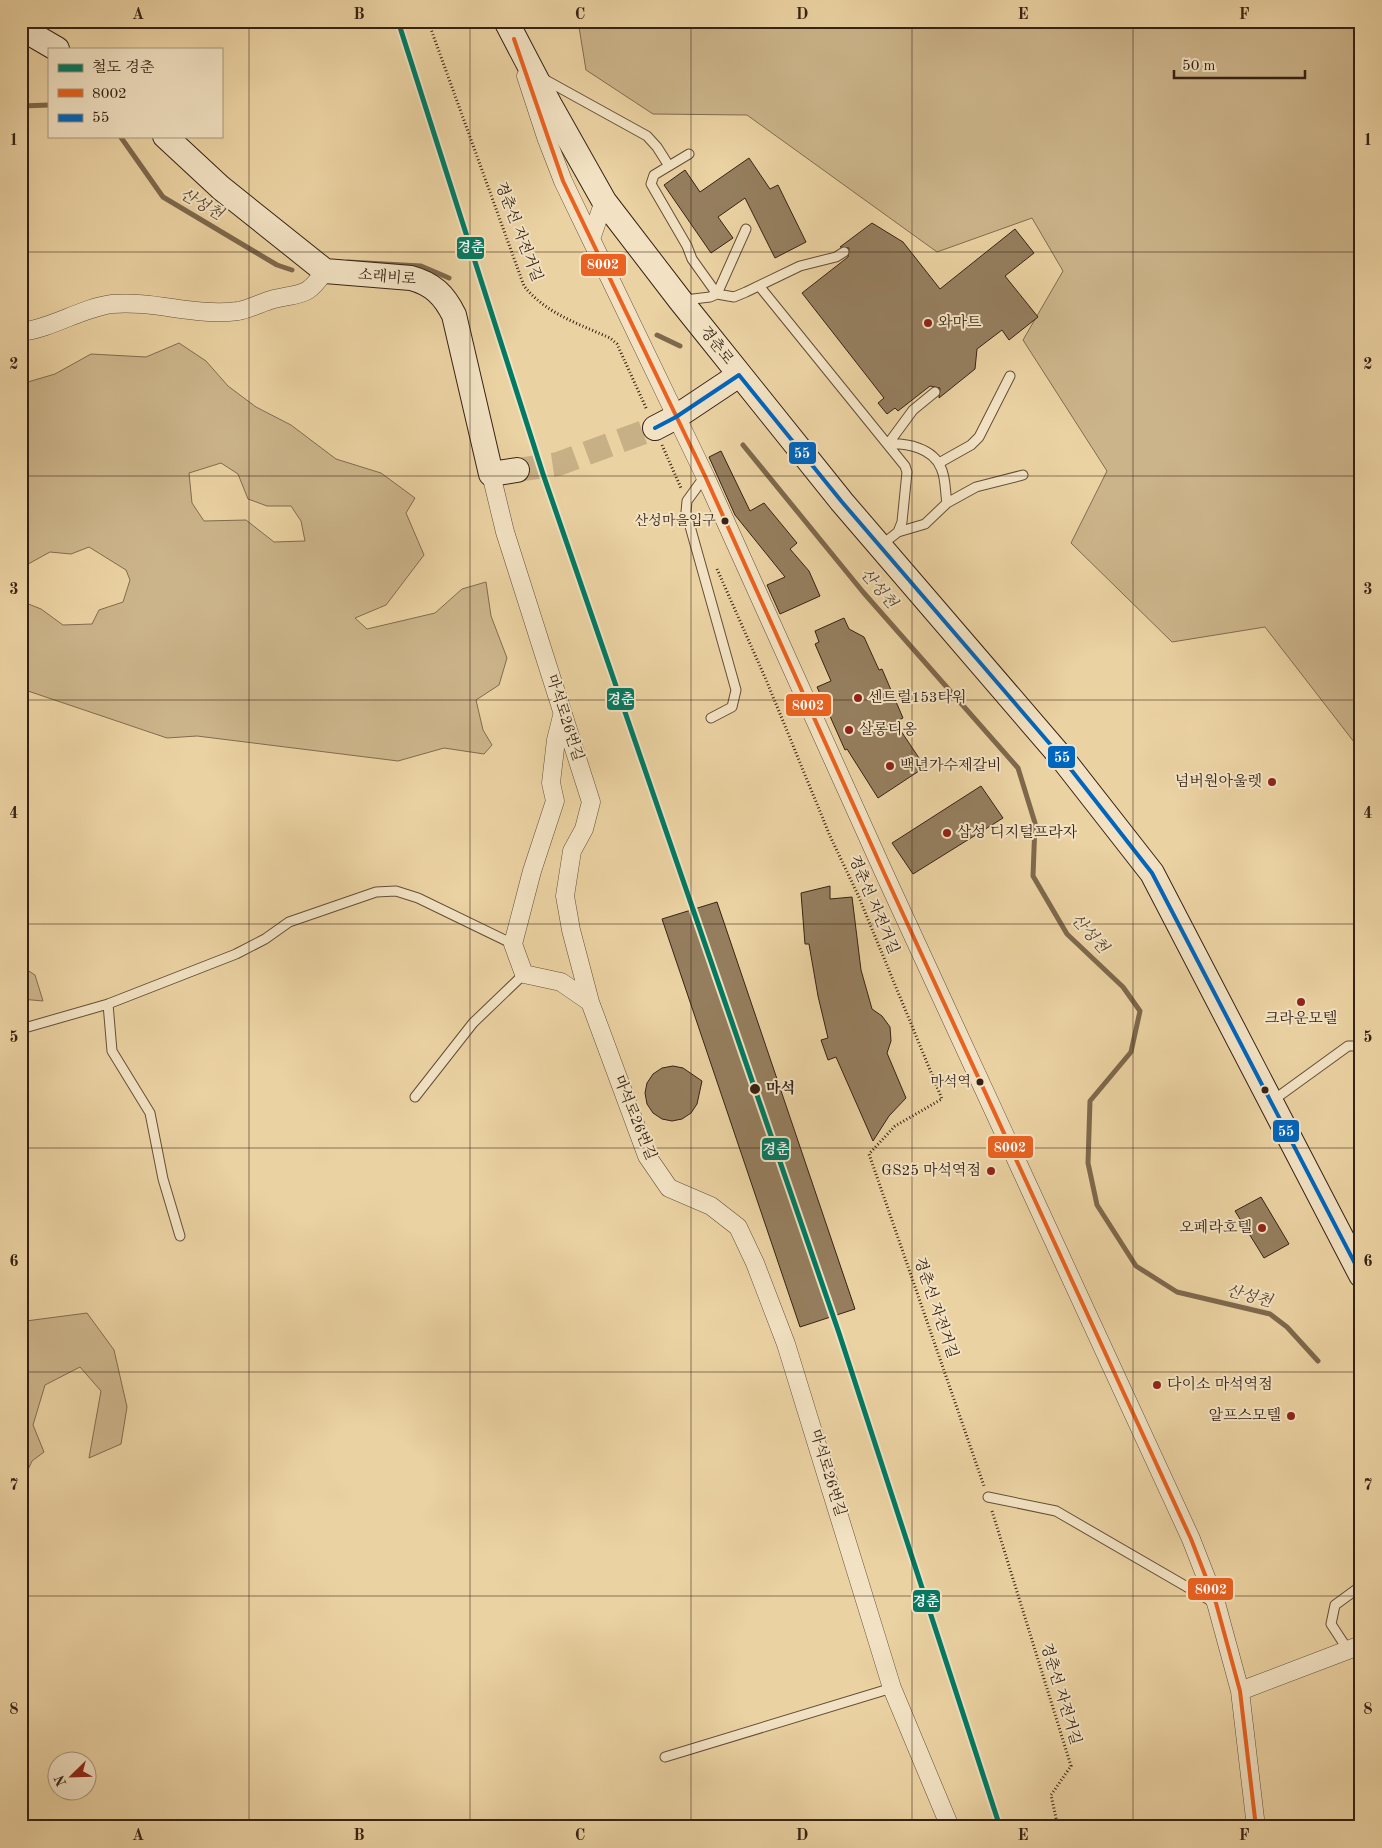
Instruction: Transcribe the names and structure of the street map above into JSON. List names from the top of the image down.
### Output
{
  "streets": {
    "street": ["소래비로", "경춘로", "마석로26번길"],
    "path": ["경춘선 자전거길"]
  },
  "crossings": [
    ["소래비로", "마석로26번길"]
  ],
  "water": ["산성천"],
  "places": [
    "와마트",
    "산성마을입구",
    "센트럴153타워",
    "살롱디옹",
    "백년가수제갈비",
    "넘버원아울렛",
    "삼성 디지털프라자",
    "크라운모텔",
    "마석역",
    "마석",
    "GS25 마석역점",
    "오페라호텔",
    "다이소 마석역점",
    "알프스모텔"
  ],
  "lines": ["rail line 경춘", "transit line 8002", "transit line 55"],
  "legend": ["철도 경춘", "8002", "55"],
  "scale_bar": "50 m",
  "north": "bottom left",
  "grid": {
    "columns": [
      "A",
      "B",
      "C",
      "D",
      "E",
      "F"
    ],
    "rows": [
      "1",
      "2",
      "3",
      "4",
      "5",
      "6",
      "7",
      "8"
    ]
  }
}
